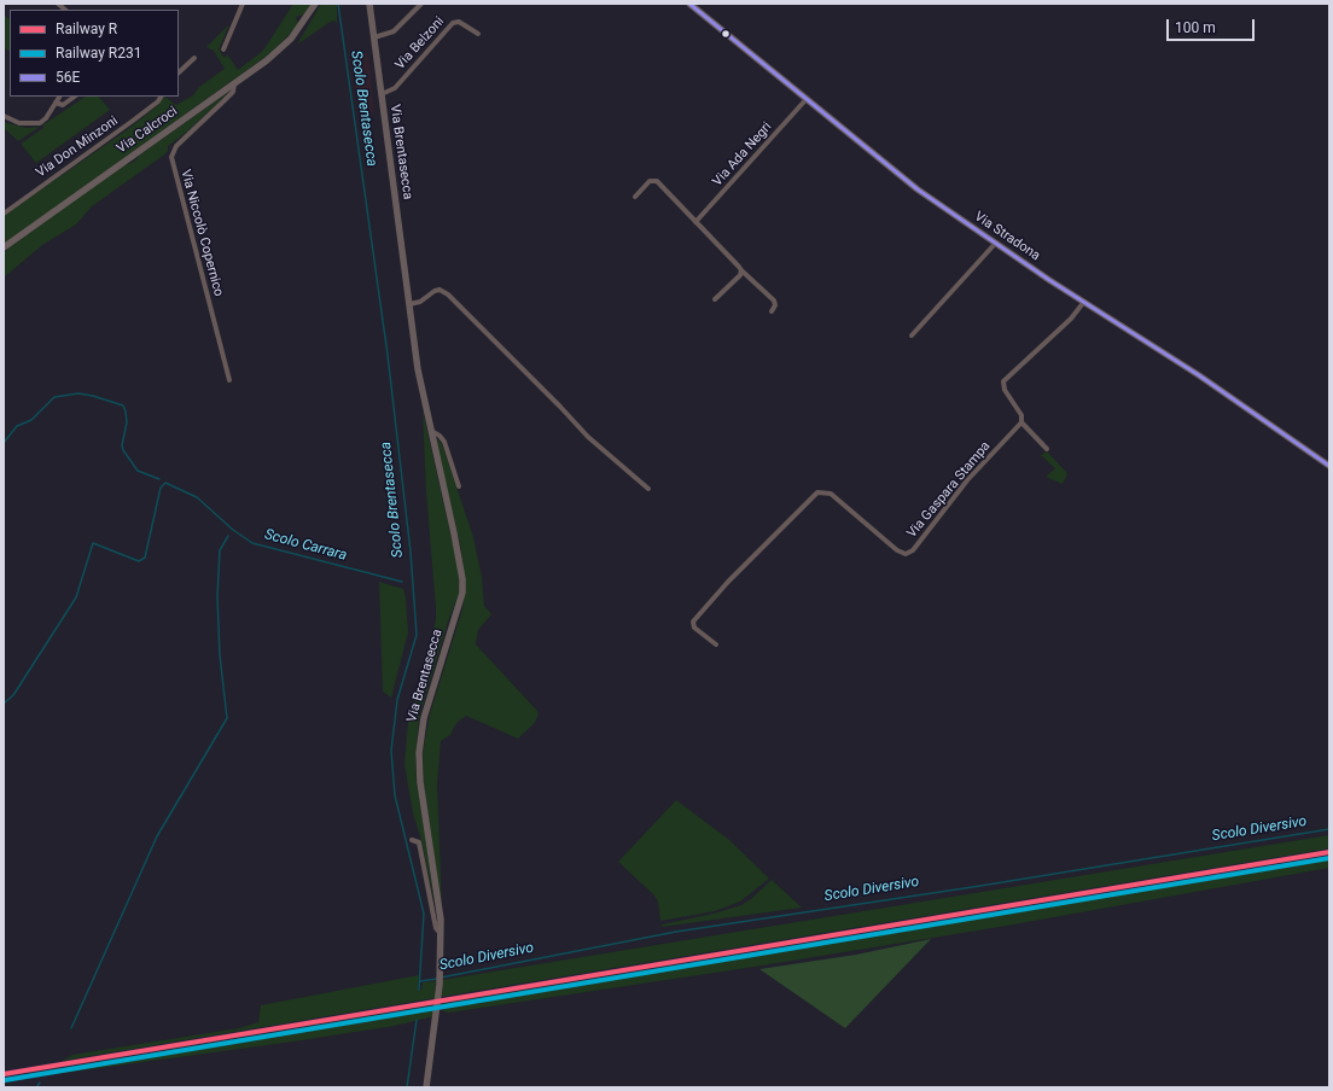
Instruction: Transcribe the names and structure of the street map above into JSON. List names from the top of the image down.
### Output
{
  "streets": {
    "main road": ["Via Calcroci", "Via Brentasecca", "Via Stradona"],
    "street": [
      "Via Belzoni",
      "Via Don Minzoni",
      "Via Ada Negri",
      "Via Niccolò Copernico",
      "Via Gaspara Stampa"
    ]
  },
  "crossings": [
    ["Via Belzoni", "Via Brentasecca"],
    ["Via Calcroci", "Via Niccolò Copernico"],
    ["Via Ada Negri", "Via Stradona"]
  ],
  "water": ["Scolo Brentasecca", "Scolo Carrara", "Scolo Diversivo"],
  "lines": ["transit line 56E", "rail line R", "rail line R231"],
  "legend": ["Railway R", "Railway R231", "56E"],
  "scale_bar": "100 m"
}
